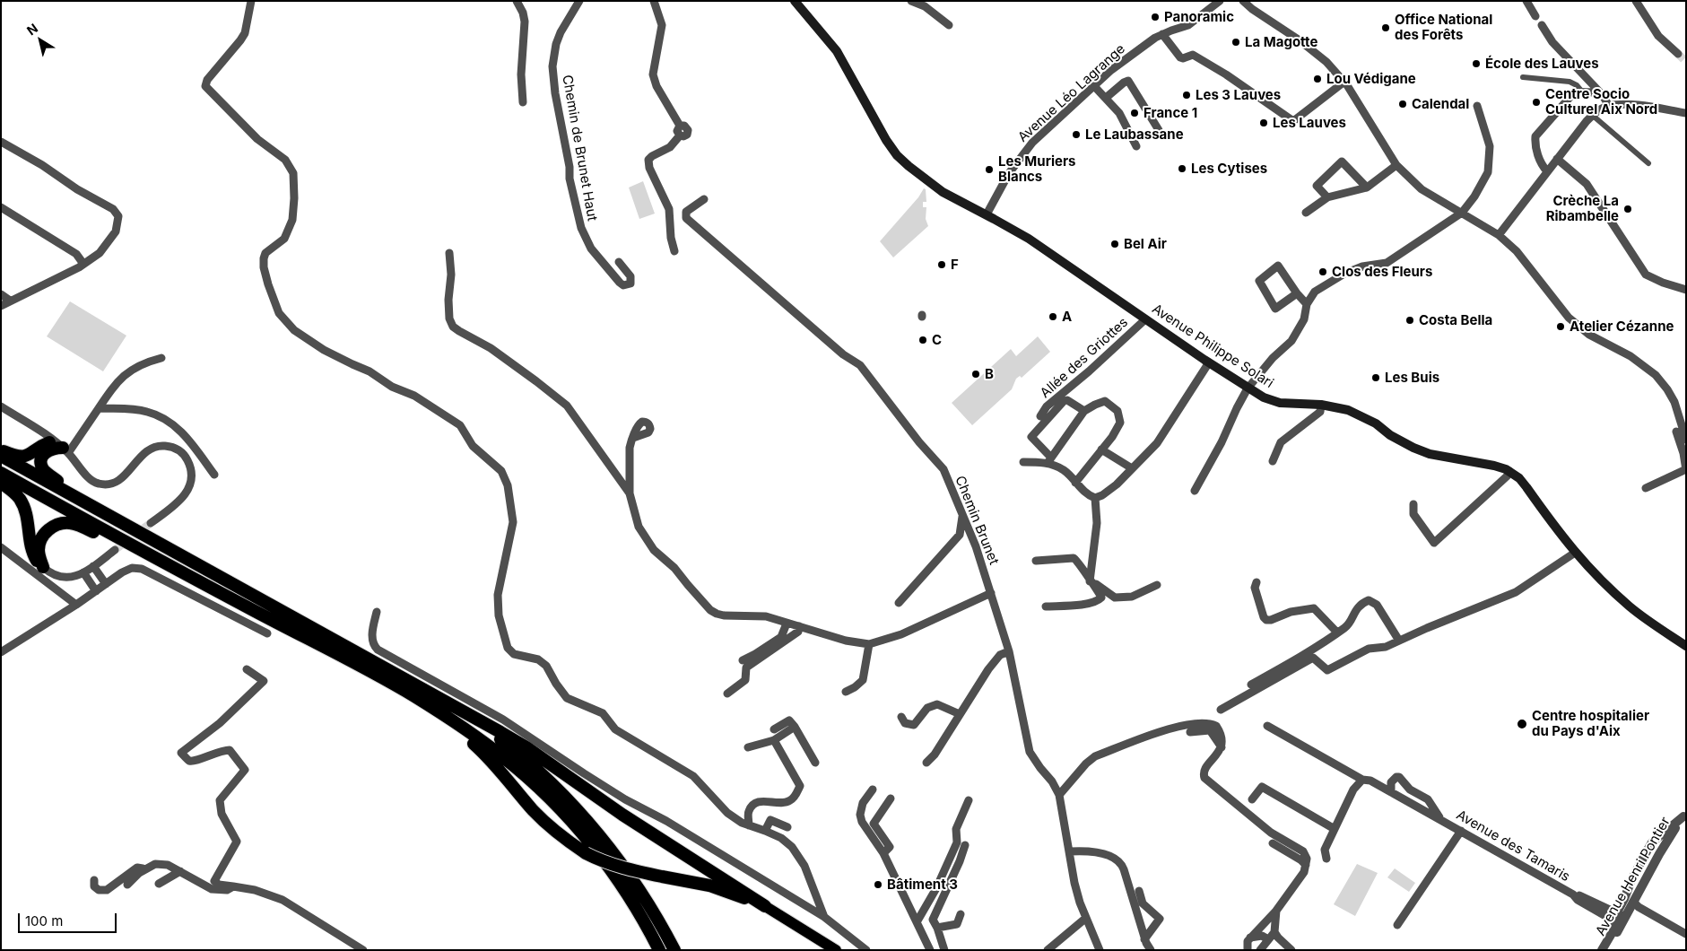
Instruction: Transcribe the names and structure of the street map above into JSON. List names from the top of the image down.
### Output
{
  "streets": {
    "main road": ["Avenue Philippe Solari"],
    "street": [
      "Avenue Léo Lagrange",
      "Chemin de Brunet Haut",
      "Allée des Griottes",
      "Chemin Brunet",
      "Avenue des Tamaris",
      "Avenue Henri Pontier"
    ]
  },
  "crossings": [
    ["Avenue Léo Lagrange", "Avenue Philippe Solari"],
    ["Avenue Philippe Solari", "Allée des Griottes"],
    ["Avenue des Tamaris", "Avenue Henri Pontier"]
  ],
  "places": [
    "Panoramic",
    "Office National des Forêts",
    "La Magotte",
    "École des Lauves",
    "Lou Védigane",
    "Les 3 Lauves",
    "Centre Socio Culturel Aix Nord",
    "Calendal",
    "France 1",
    "Les Lauves",
    "Le Laubassane",
    "Les Cytises",
    "Les Muriers Blancs",
    "Crèche La Ribambelle",
    "Bel Air",
    "F",
    "Clos des Fleurs",
    "A",
    "Costa Bella",
    "Atelier Cézanne",
    "C",
    "B",
    "Les Buis",
    "Centre hospitalier du Pays d'Aix",
    "Bâtiment 3"
  ],
  "scale_bar": "100 m",
  "north": "top left"
}
